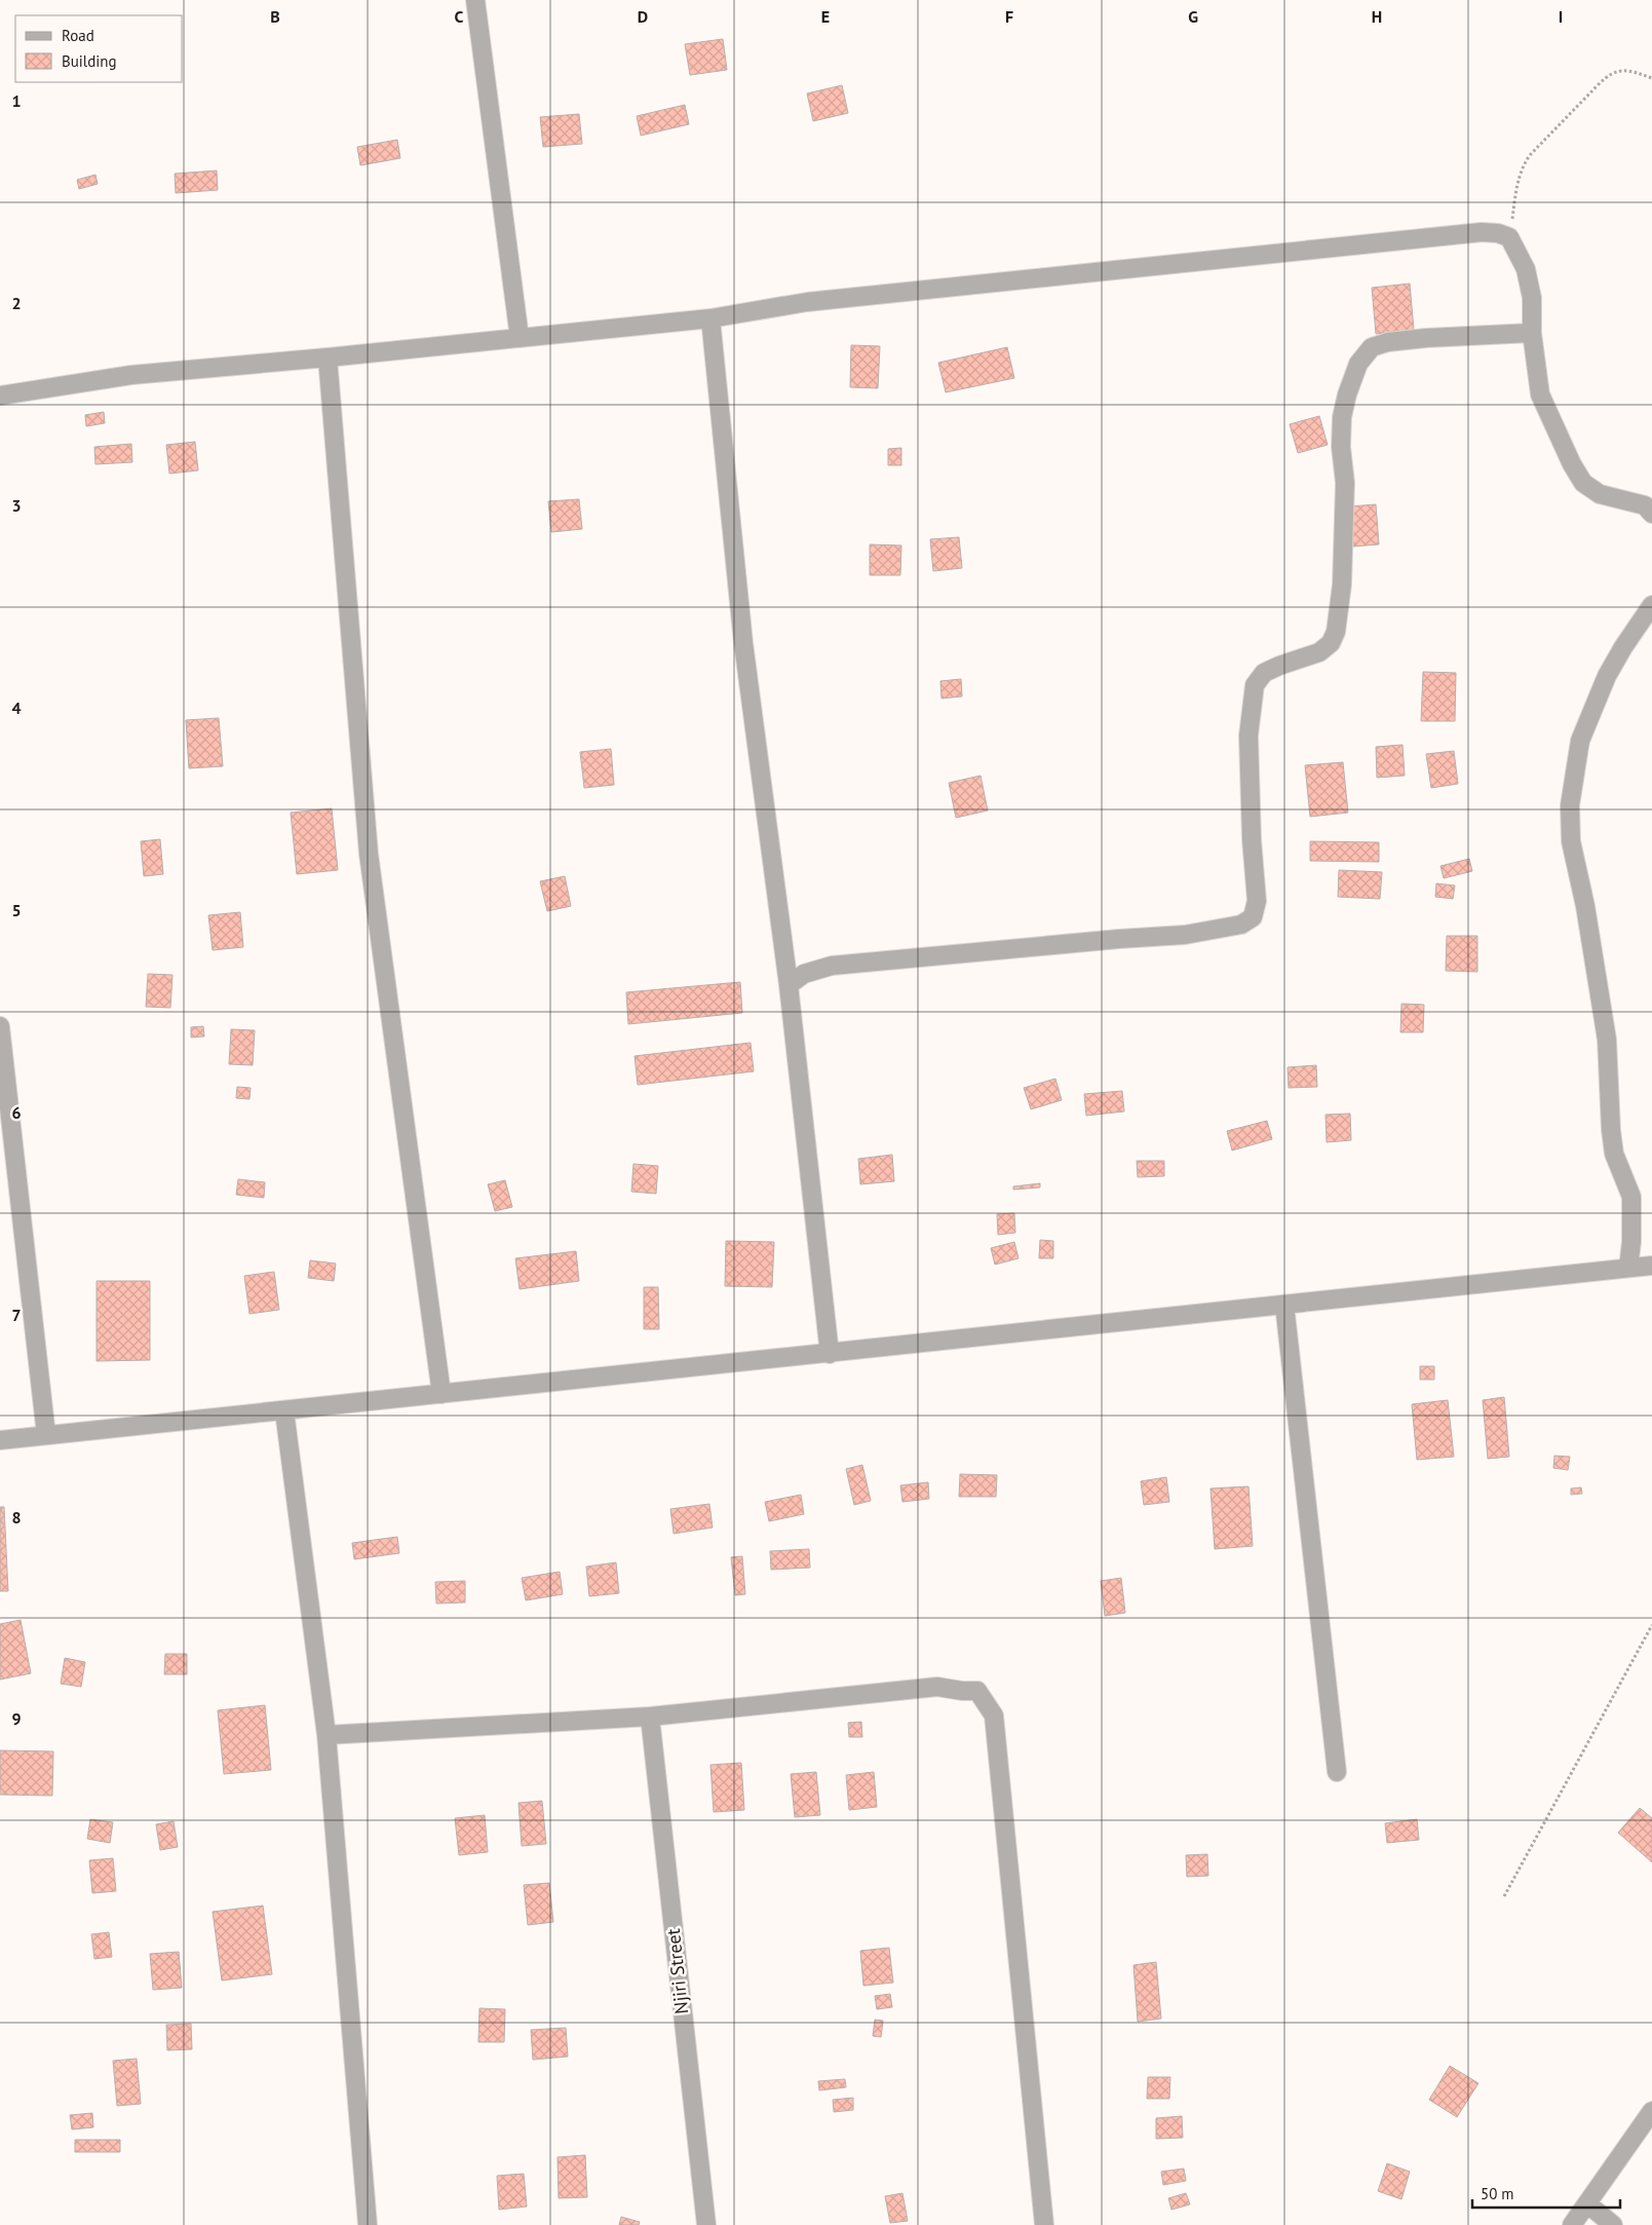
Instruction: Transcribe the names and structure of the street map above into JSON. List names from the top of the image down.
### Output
{
  "streets": {
    "street": ["Njiri Street"]
  },
  "legend": ["Road", "Building"],
  "scale_bar": "50 m",
  "grid": {
    "columns": [
      "B",
      "C",
      "D",
      "E",
      "F",
      "G",
      "H",
      "I"
    ],
    "rows": [
      "1",
      "2",
      "3",
      "4",
      "5",
      "6",
      "7",
      "8",
      "9"
    ]
  }
}
